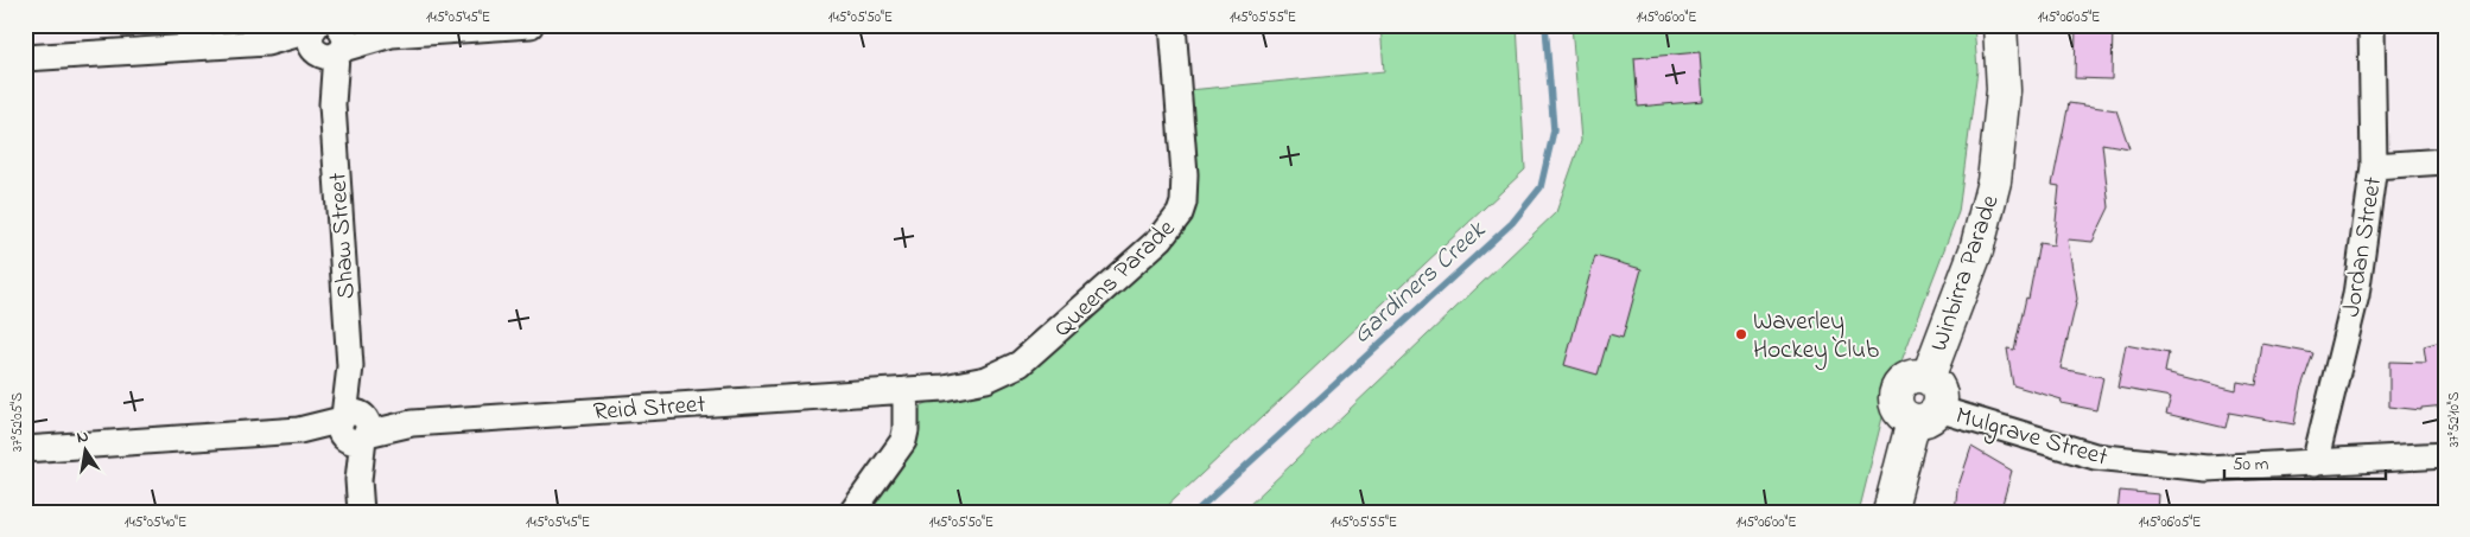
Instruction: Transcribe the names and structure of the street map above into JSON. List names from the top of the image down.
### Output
{
  "streets": {
    "street": [
      "Shaw Street",
      "Jordan Street",
      "Winbirra Parade",
      "Queens Parade",
      "Reid Street",
      "Mulgrave Street"
    ]
  },
  "crossings": [
    ["Shaw Street", "Reid Street"],
    ["Jordan Street", "Mulgrave Street"],
    ["Winbirra Parade", "Mulgrave Street"],
    ["Queens Parade", "Reid Street"]
  ],
  "water": ["Gardiners Creek"],
  "places": ["Waverley Hockey Club"],
  "scale_bar": "50 m",
  "north": "top",
  "coordinates": [
    "145°05'45\"E",
    "145°05'50\"E",
    "145°05'55\"E",
    "145°06'00\"E",
    "145°06'05\"E",
    "37°52'10\"S",
    "37°52'05\"S",
    "145°05'40\"E"
  ]
}
